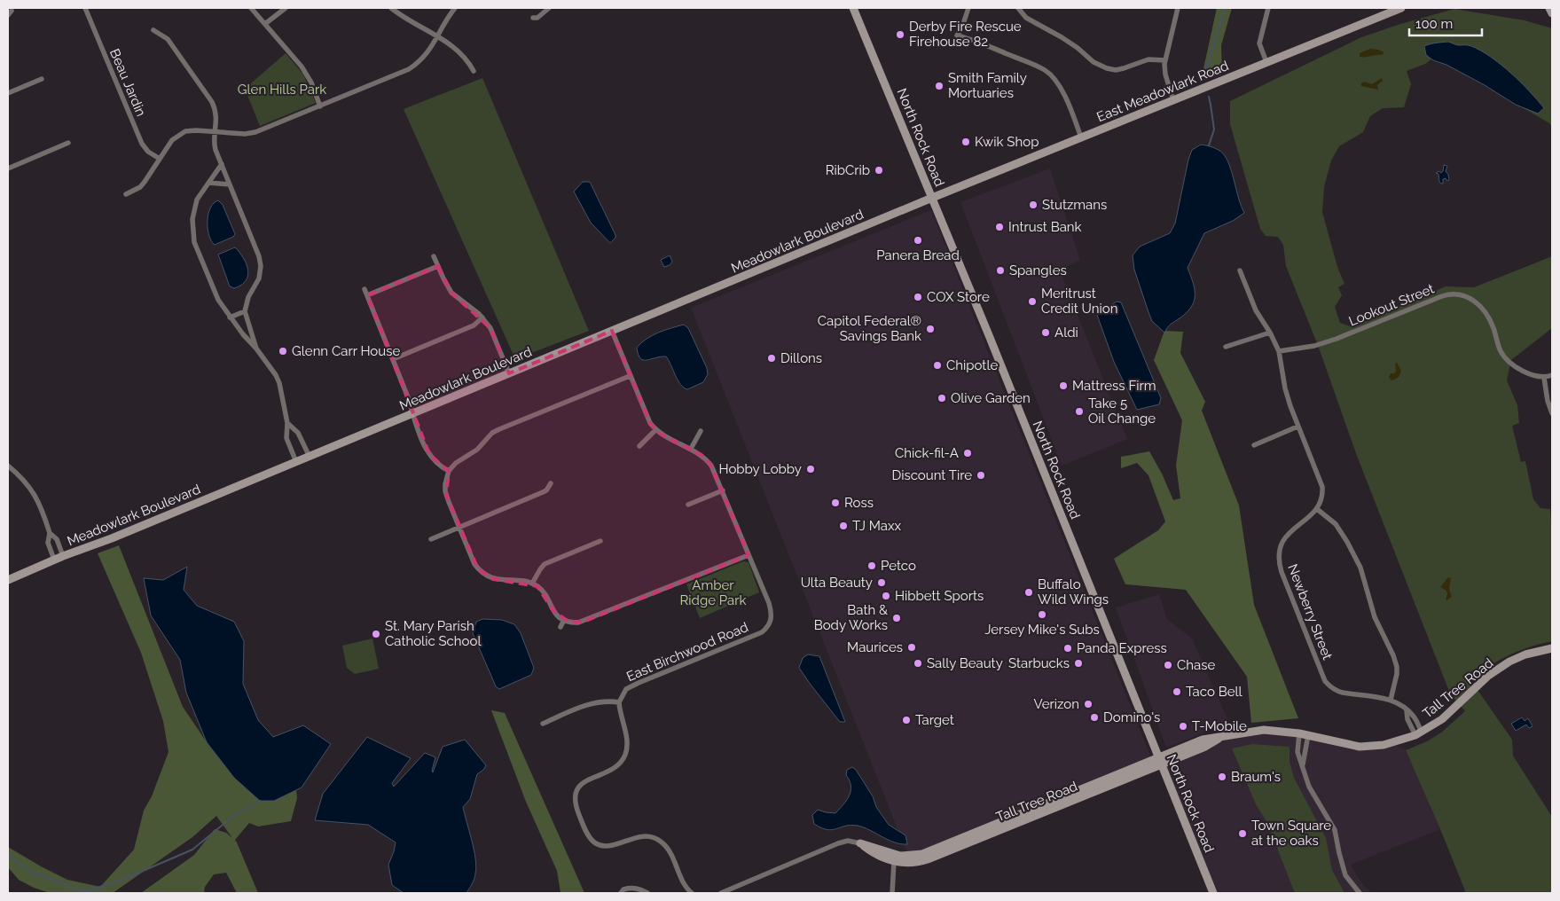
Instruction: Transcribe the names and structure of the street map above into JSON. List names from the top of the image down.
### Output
{
  "streets": {
    "street": [
      "Beau Jardin",
      "East Meadowlark Road",
      "North Rock Road",
      "Meadowlark Boulevard",
      "Lookout Street",
      "Newberry Street",
      "East Birchwood Road",
      "Tall Tree Road"
    ]
  },
  "crossings": [
    ["East Meadowlark Road", "North Rock Road"],
    ["East Meadowlark Road", "Meadowlark Boulevard"],
    ["North Rock Road", "Meadowlark Boulevard"],
    ["North Rock Road", "Tall Tree Road"],
    ["Newberry Street", "Tall Tree Road"]
  ],
  "parks": ["Glen Hills Park", "Amber Ridge Park"],
  "places": [
    "Derby Fire Rescue Firehouse 82",
    "Smith Family Mortuaries",
    "Kwik Shop",
    "RibCrib",
    "Stutzmans",
    "Intrust Bank",
    "Panera Bread",
    "Spangles",
    "COX Store",
    "Meritrust Credit Union",
    "Capitol Federal® Savings Bank",
    "Aldi",
    "Glenn Carr House",
    "Dillons",
    "Chipotle",
    "Mattress Firm",
    "Olive Garden",
    "Take 5 Oil Change",
    "Chick-fil-A",
    "Hobby Lobby",
    "Discount Tire",
    "Ross",
    "TJ Maxx",
    "Petco",
    "Ulta Beauty",
    "Buffalo Wild Wings",
    "Hibbett Sports",
    "Jersey Mike's Subs",
    "Bath & Body Works",
    "St. Mary Parish Catholic School",
    "Maurices",
    "Panda Express",
    "Sally Beauty",
    "Starbucks",
    "Chase",
    "Taco Bell",
    "Verizon",
    "Domino's",
    "Target",
    "T-Mobile",
    "Braum's",
    "Town Square at the oaks"
  ],
  "scale_bar": "100 m"
}
